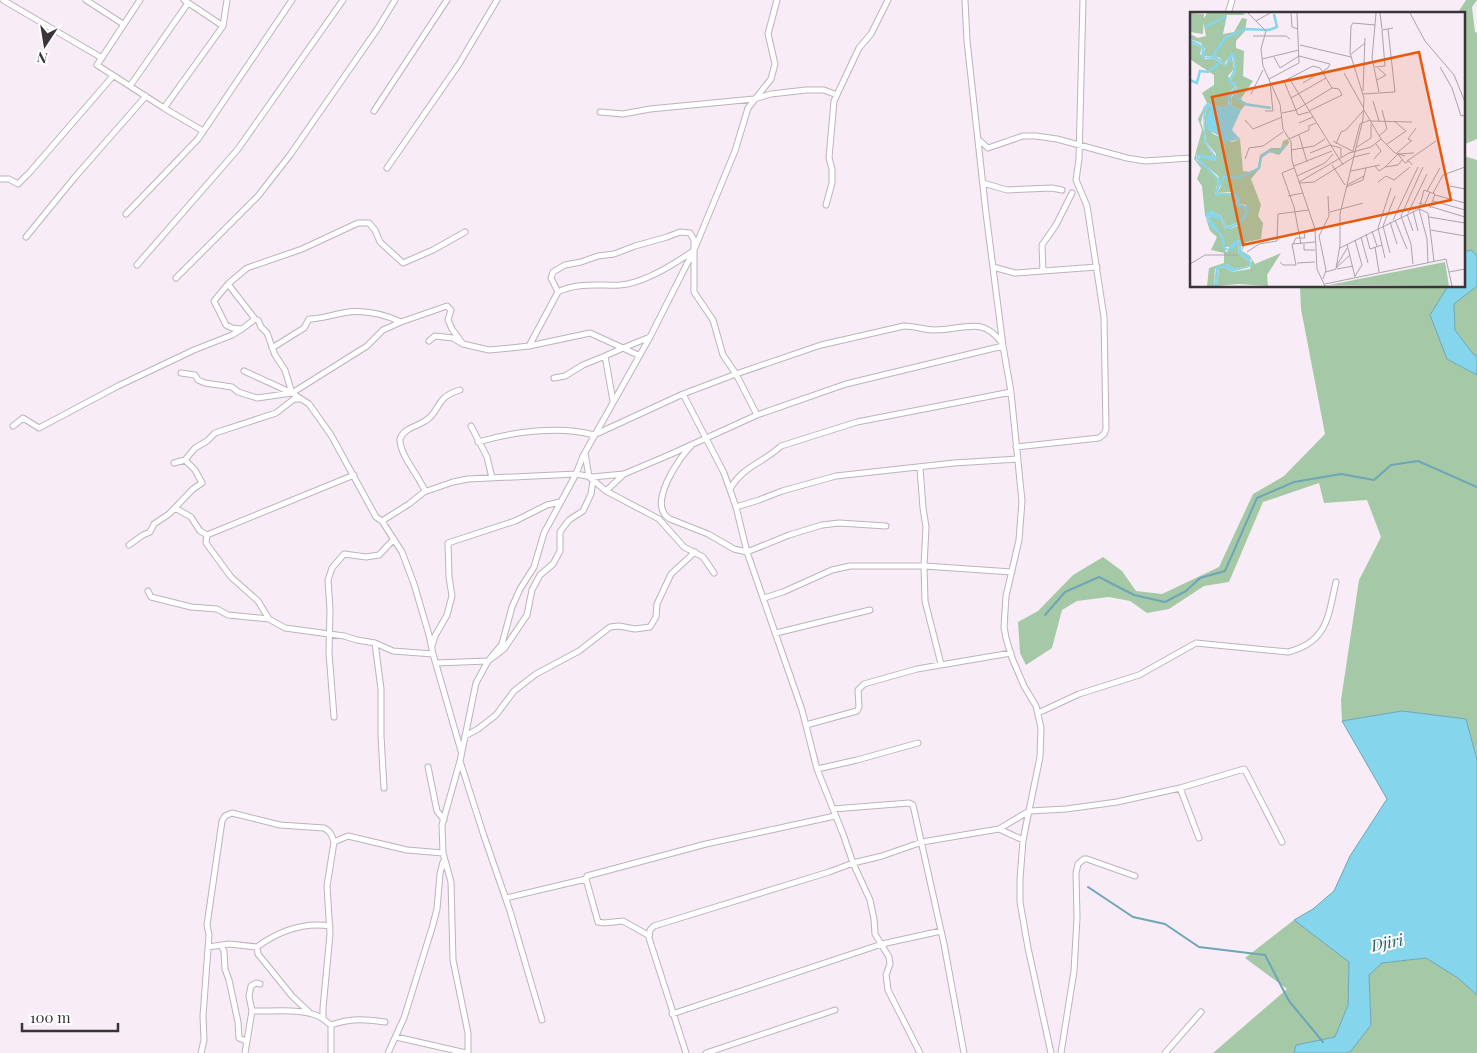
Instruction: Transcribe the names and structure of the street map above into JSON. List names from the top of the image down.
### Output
{
  "water": ["Djiri"],
  "scale_bar": "100 m",
  "north": "bottom"
}
